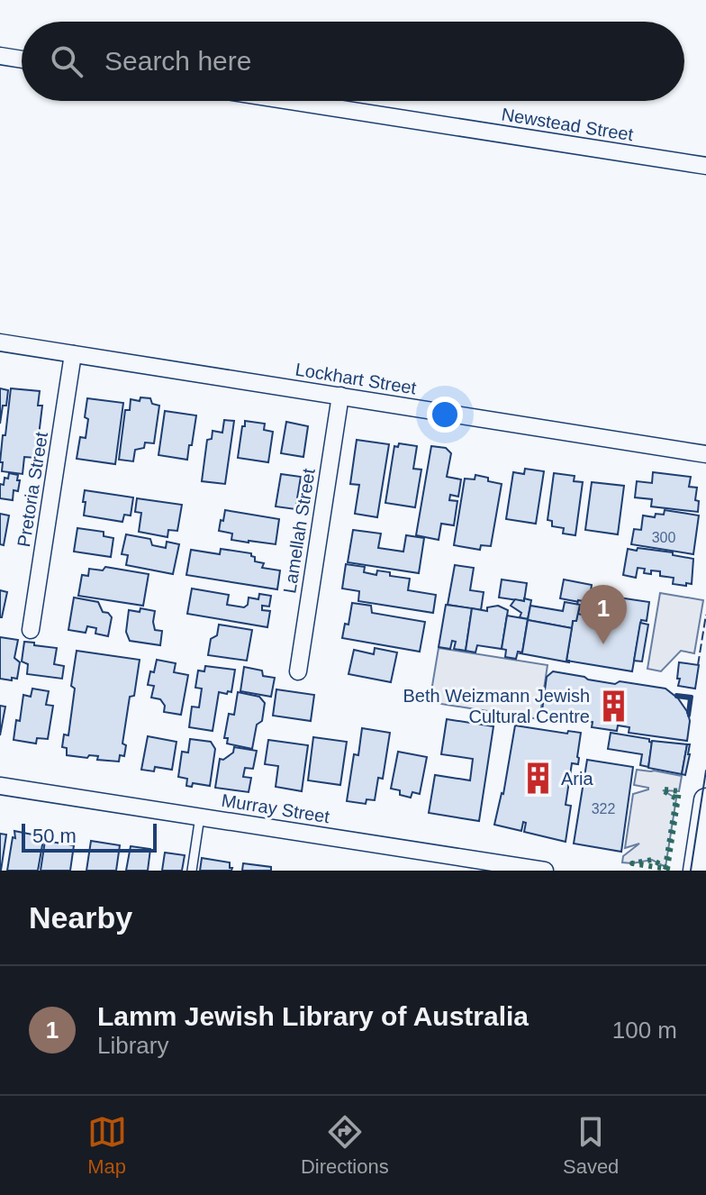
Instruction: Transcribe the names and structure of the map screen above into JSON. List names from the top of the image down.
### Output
{
  "streets": {
    "street": [
      "Newstead Street",
      "Lockhart Street",
      "Pretoria Street",
      "Lamellah Street",
      "Murray Street"
    ]
  },
  "crossings": [
    ["Lockhart Street", "Pretoria Street"],
    ["Lockhart Street", "Lamellah Street"]
  ],
  "places": {
    "building": ["Beth Weizmann Jewish Cultural Centre", "Aria"]
  },
  "house_numbers": ["300", "322"],
  "scale_bar": "50 m",
  "page": {
    "search": "Search here",
    "pins": "1",
    "scale": "50 m",
    "heading": "Nearby",
    "list": [
      {
        "mark": "1",
        "name": "Lamm Jewish Library of Australia",
        "note": "Library",
        "value": "100 m"
      }
    ],
    "nav": ["Map", "Directions", "Saved"]
  }
}
